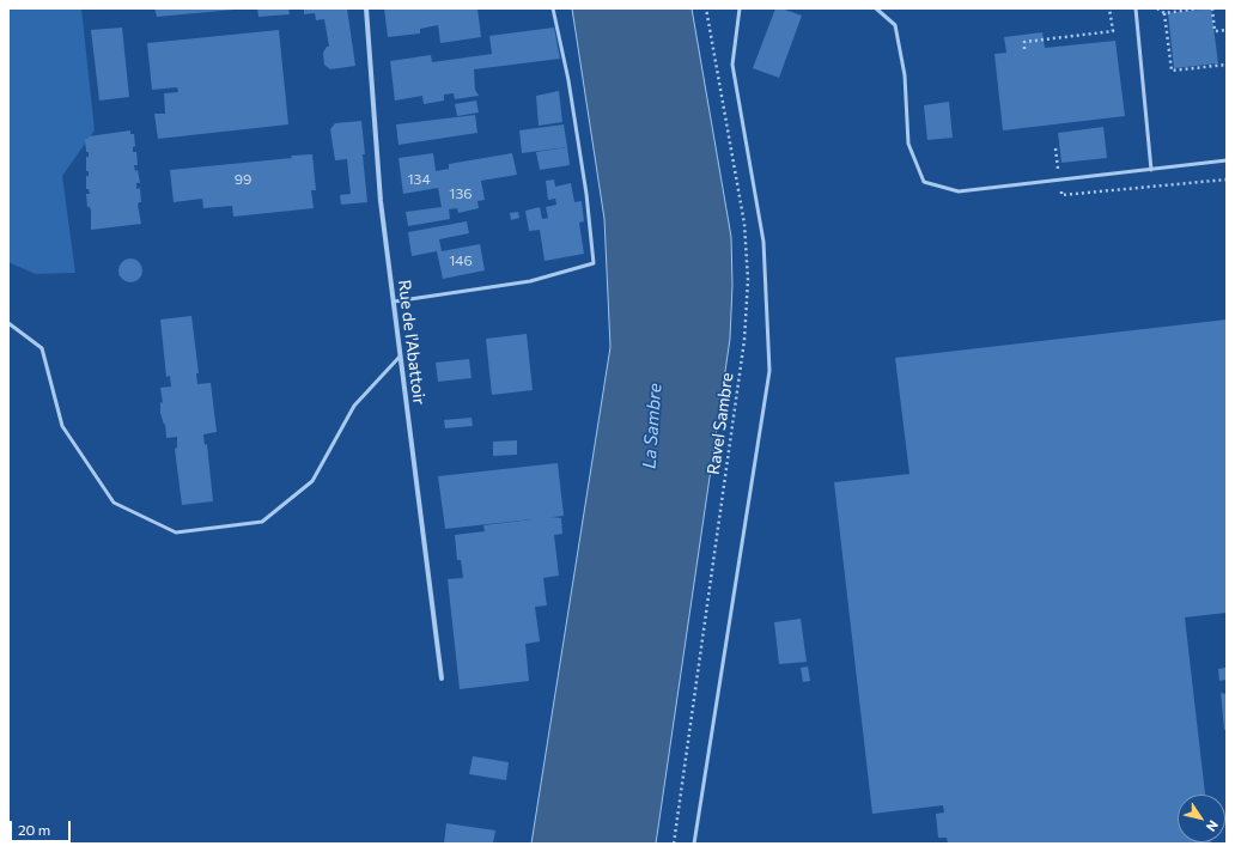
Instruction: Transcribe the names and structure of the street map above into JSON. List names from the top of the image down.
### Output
{
  "streets": {
    "street": ["Rue de l'Abattoir"],
    "path": ["Ravel Sambre"]
  },
  "water": ["La Sambre"],
  "house_numbers": [
    "99",
    "134",
    "136",
    "146"
  ],
  "scale_bar": "20 m",
  "north": "bottom right"
}
